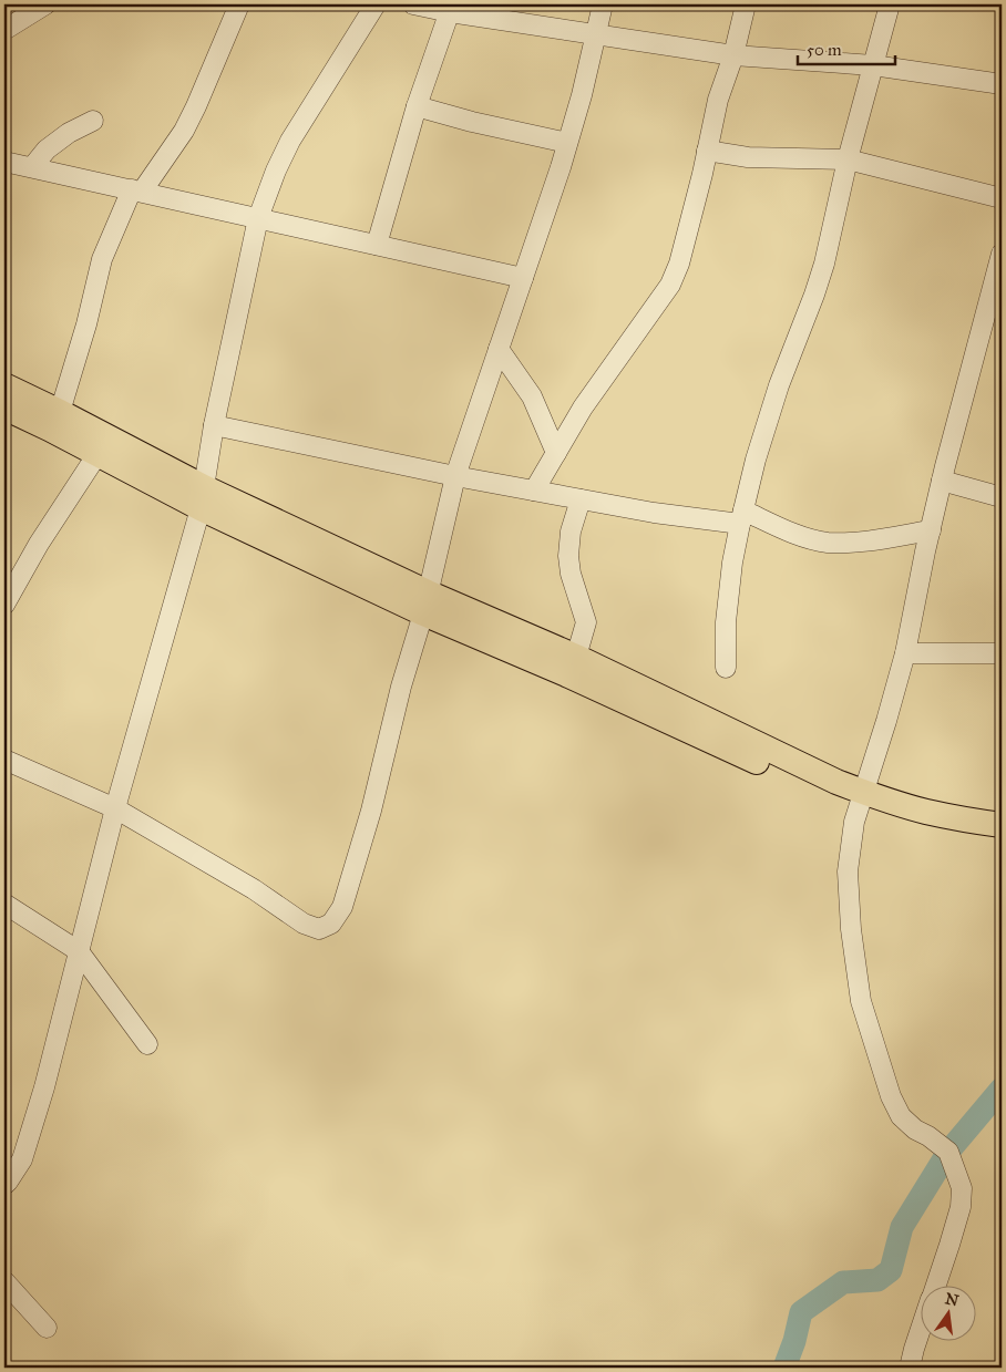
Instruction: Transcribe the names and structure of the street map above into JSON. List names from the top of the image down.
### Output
{
  "scale_bar": "50 m",
  "north": "top"
}
